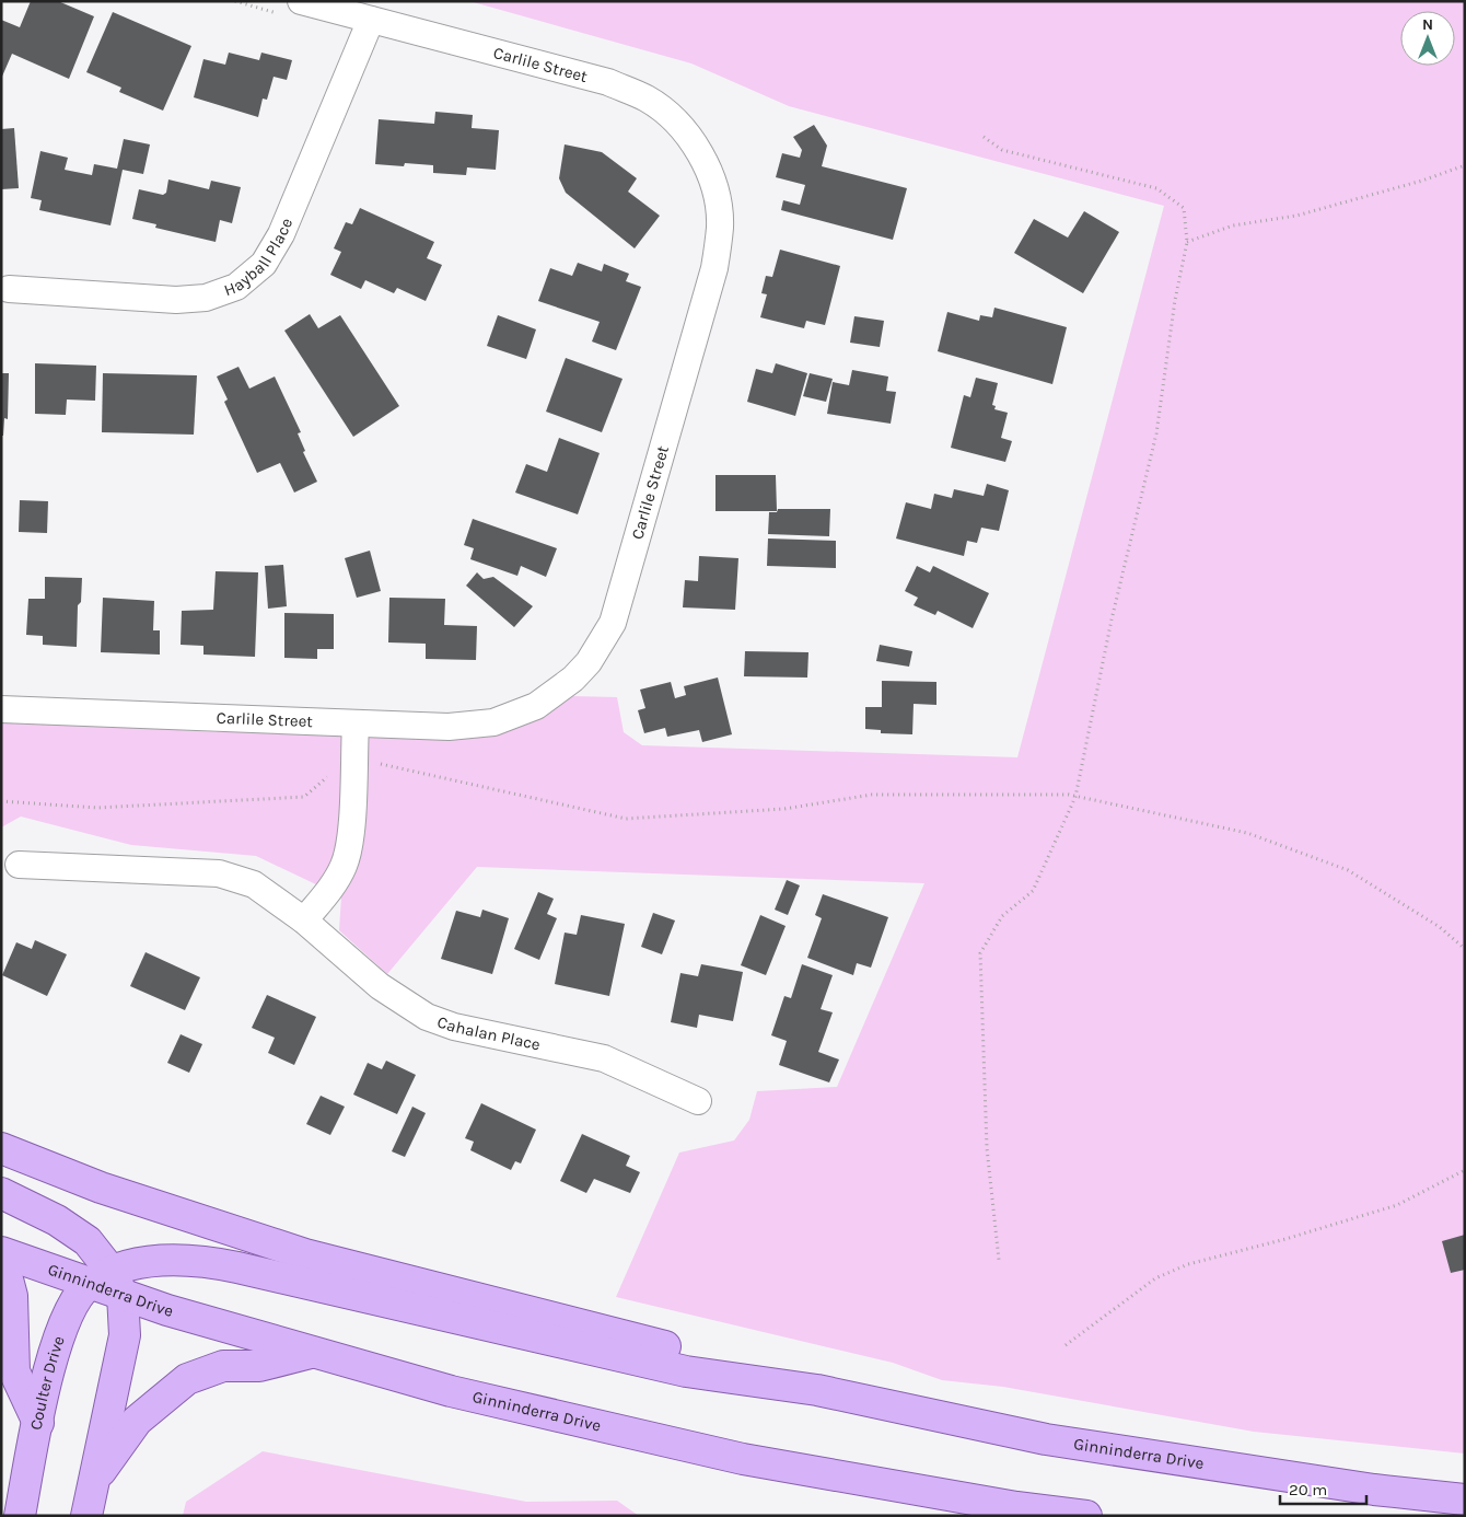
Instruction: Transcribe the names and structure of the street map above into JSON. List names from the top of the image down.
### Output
{
  "streets": {
    "main road": ["Ginninderra Drive", "Coulter Drive"],
    "street": ["Carlile Street", "Hayball Place", "Cahalan Place"]
  },
  "crossings": [
    ["Carlile Street", "Hayball Place"],
    ["Ginninderra Drive", "Coulter Drive"]
  ],
  "scale_bar": "20 m",
  "north": "top"
}
